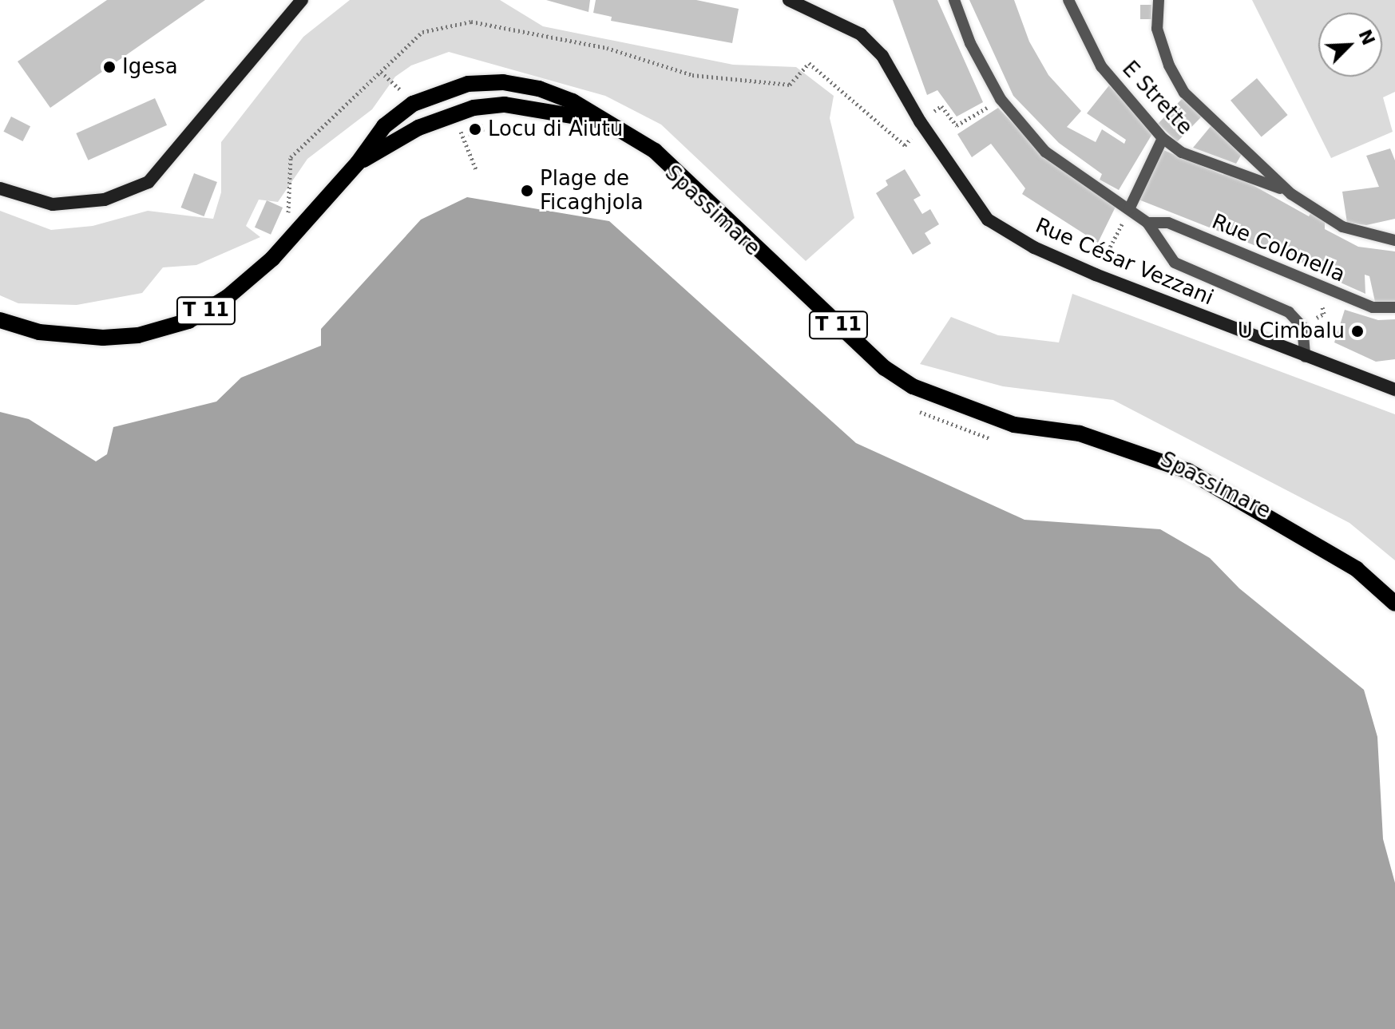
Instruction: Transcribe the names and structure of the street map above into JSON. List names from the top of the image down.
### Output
{
  "streets": {
    "main road": ["Rue César Vezzani", "T 11"],
    "lane": ["E Strette", "Rue Colonella"]
  },
  "places": [
    "Igesa",
    "Locu di Aiutu",
    "Plage de Ficaghjola",
    "U Cimbalu"
  ],
  "north": "top right"
}
